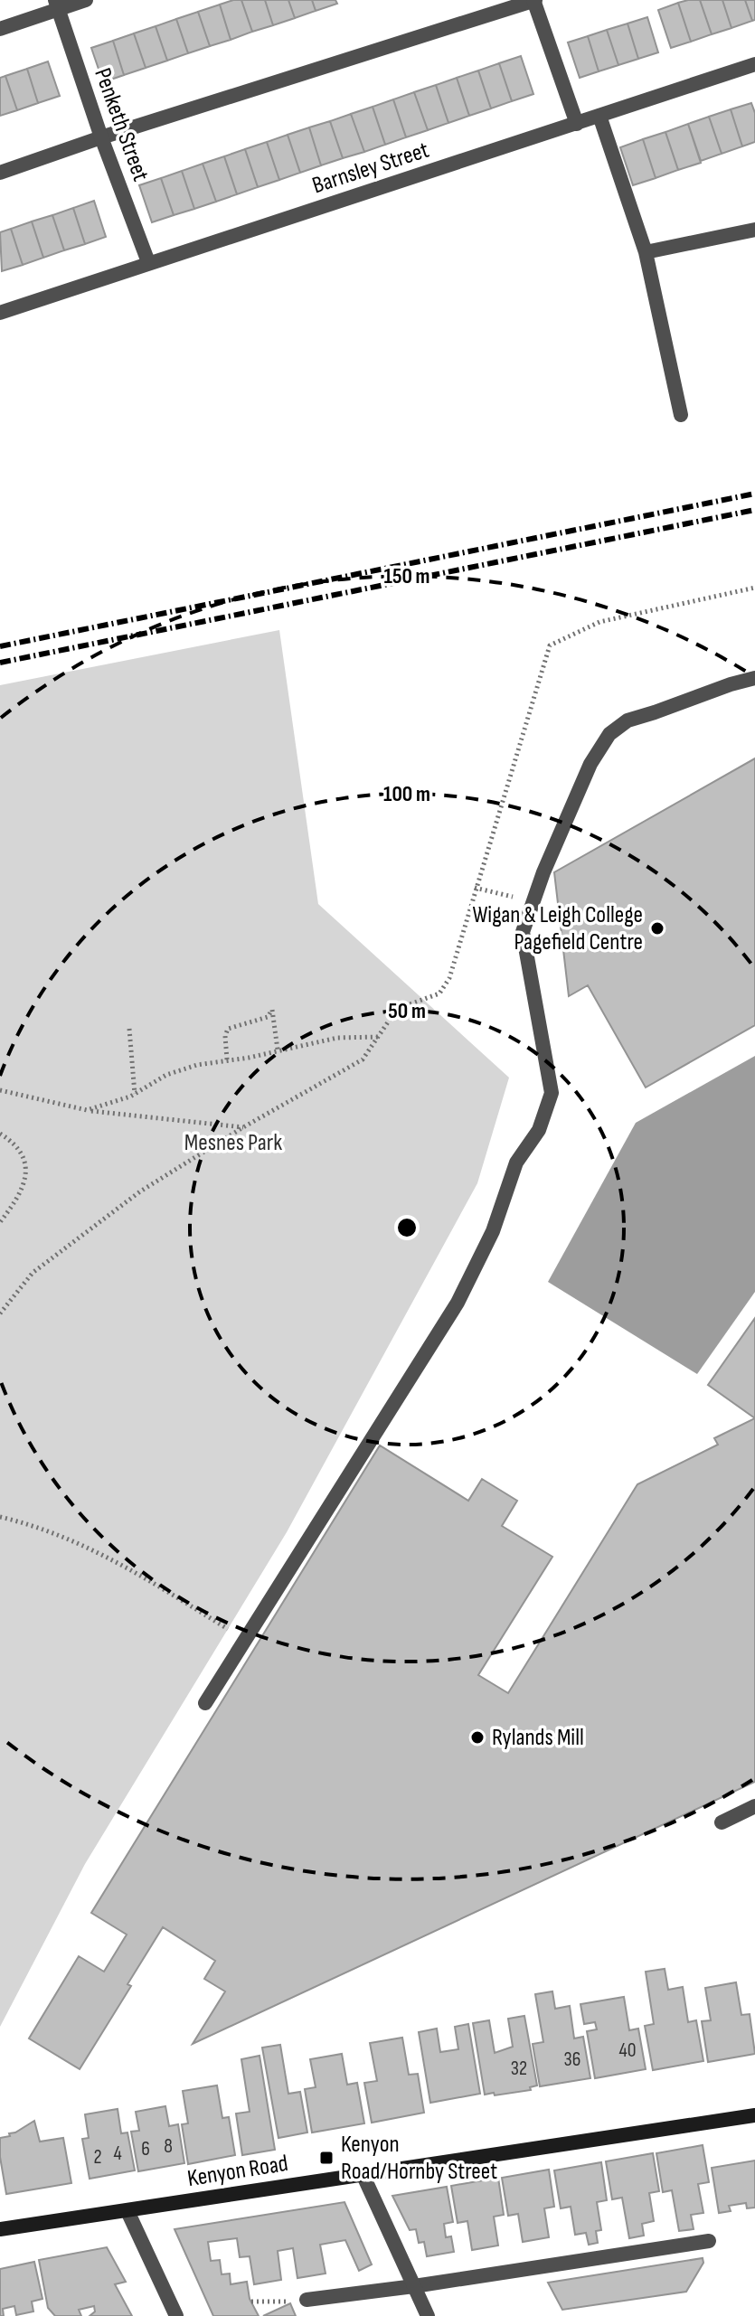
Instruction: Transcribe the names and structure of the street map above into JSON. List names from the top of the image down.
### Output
{
  "streets": {
    "main road": ["Kenyon Road"],
    "street": ["Penketh Street", "Barnsley Street"]
  },
  "crossings": [
    ["Penketh Street", "Barnsley Street"]
  ],
  "parks": ["Mesnes Park"],
  "places": {
    "other": ["Wigan & Leigh College Pagefield Centre", "Rylands Mill"],
    "transit": ["Kenyon Road/Hornby Street"]
  },
  "house_numbers": [
    "40",
    "36",
    "32",
    "8",
    "6",
    "4",
    "2"
  ],
  "rings": ["150 m", "100 m", "50 m"]
}
